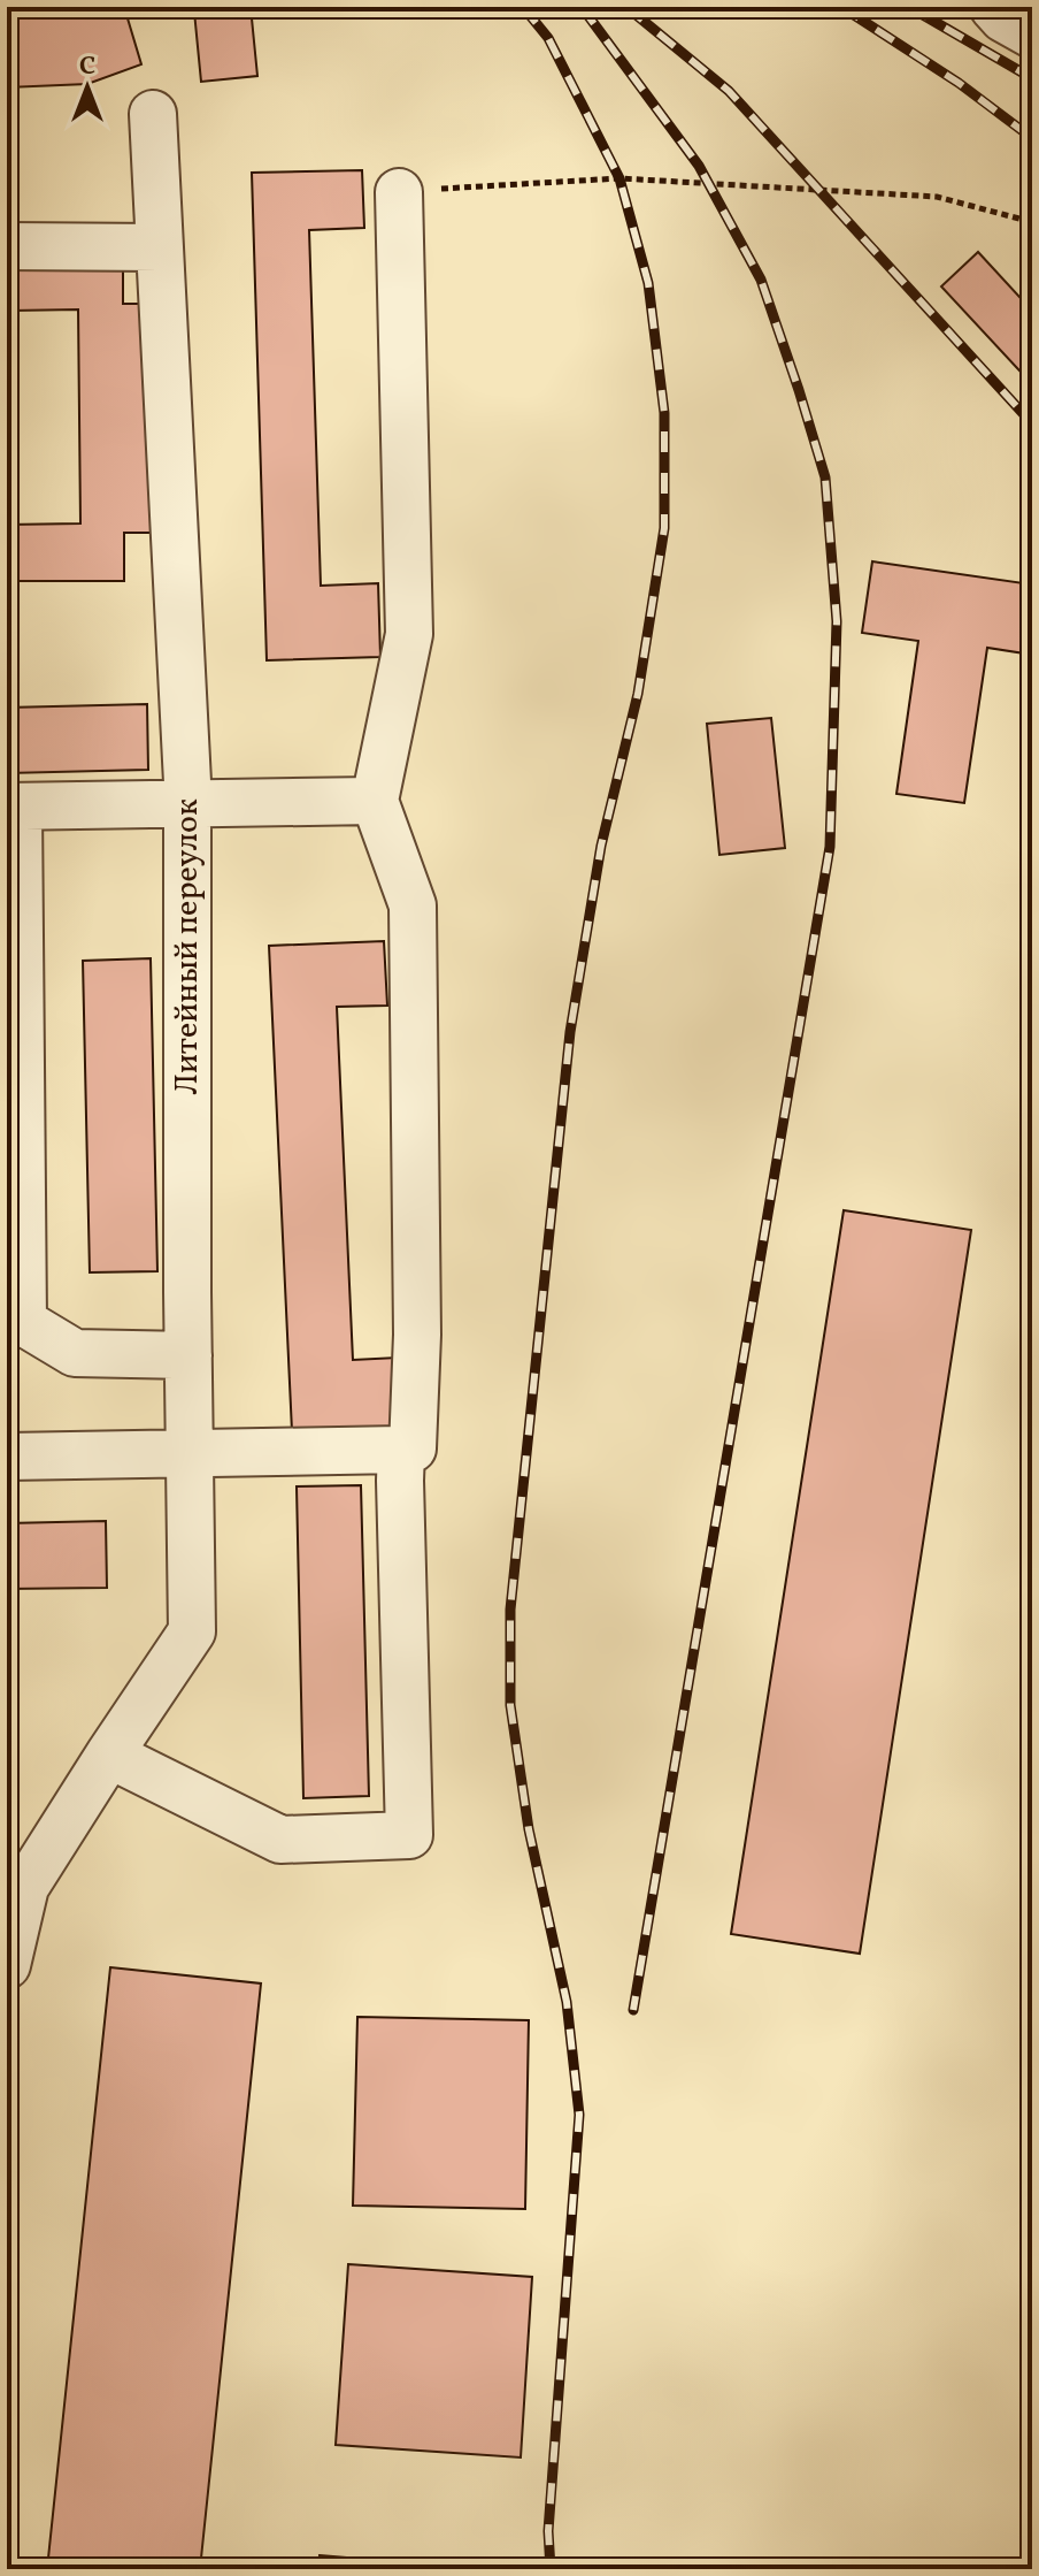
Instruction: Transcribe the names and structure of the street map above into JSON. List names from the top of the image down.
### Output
{
  "streets": {
    "street": ["Литейный переулок"]
  },
  "north": "top"
}
